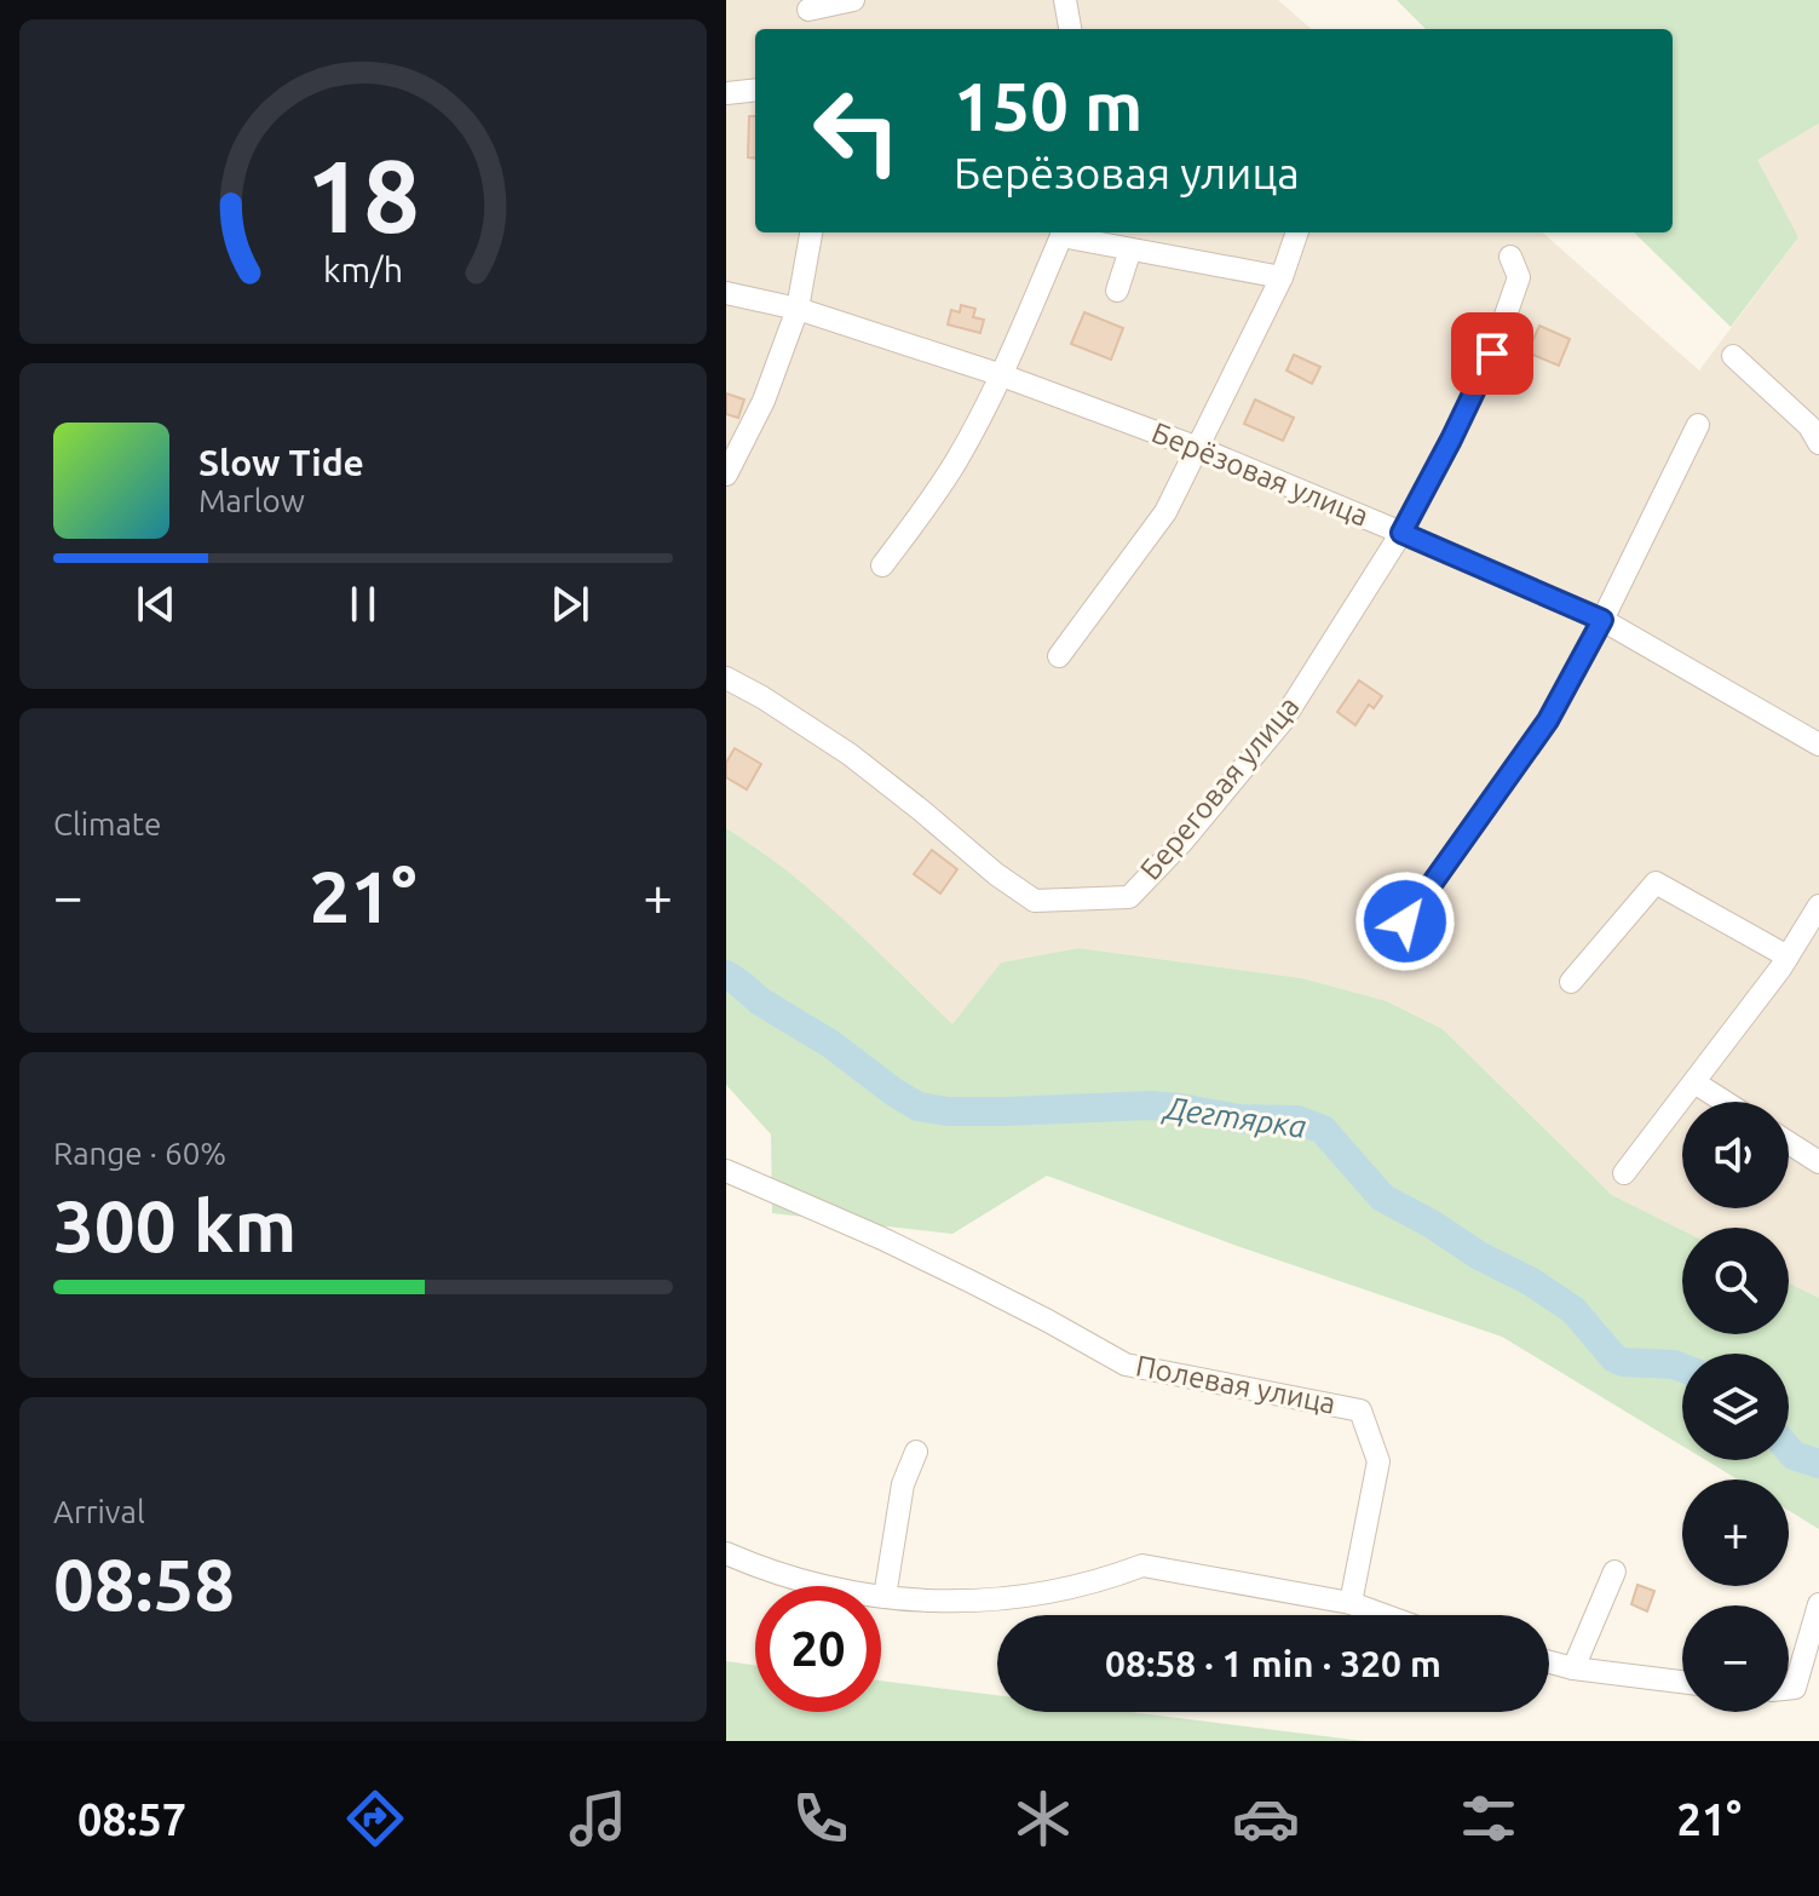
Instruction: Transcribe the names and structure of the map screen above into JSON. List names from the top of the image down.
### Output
{
  "streets": {
    "street": ["Берёзовая улица", "Береговая улица", "Полевая улица"]
  },
  "crossings": [
    ["Берёзовая улица", "Береговая улица"]
  ],
  "water": ["Дегтярка"],
  "page": {
    "turn": ["150 m", "Берёзовая улица"],
    "song": ["Slow Tide", "Marlow"],
    "tile": [
      "Climate",
      ["Range · 60%", "300 km"],
      ["Arrival", "08:58"]
    ],
    "heat": ["−", "21°", "+"],
    "map_buttons": ["+", "−"],
    "limit": "20",
    "trip": "08:58 · 1 min · 320 m",
    "tabs": ["08:57", "21°"],
    "gauge": ["18", "km/h"]
  }
}
